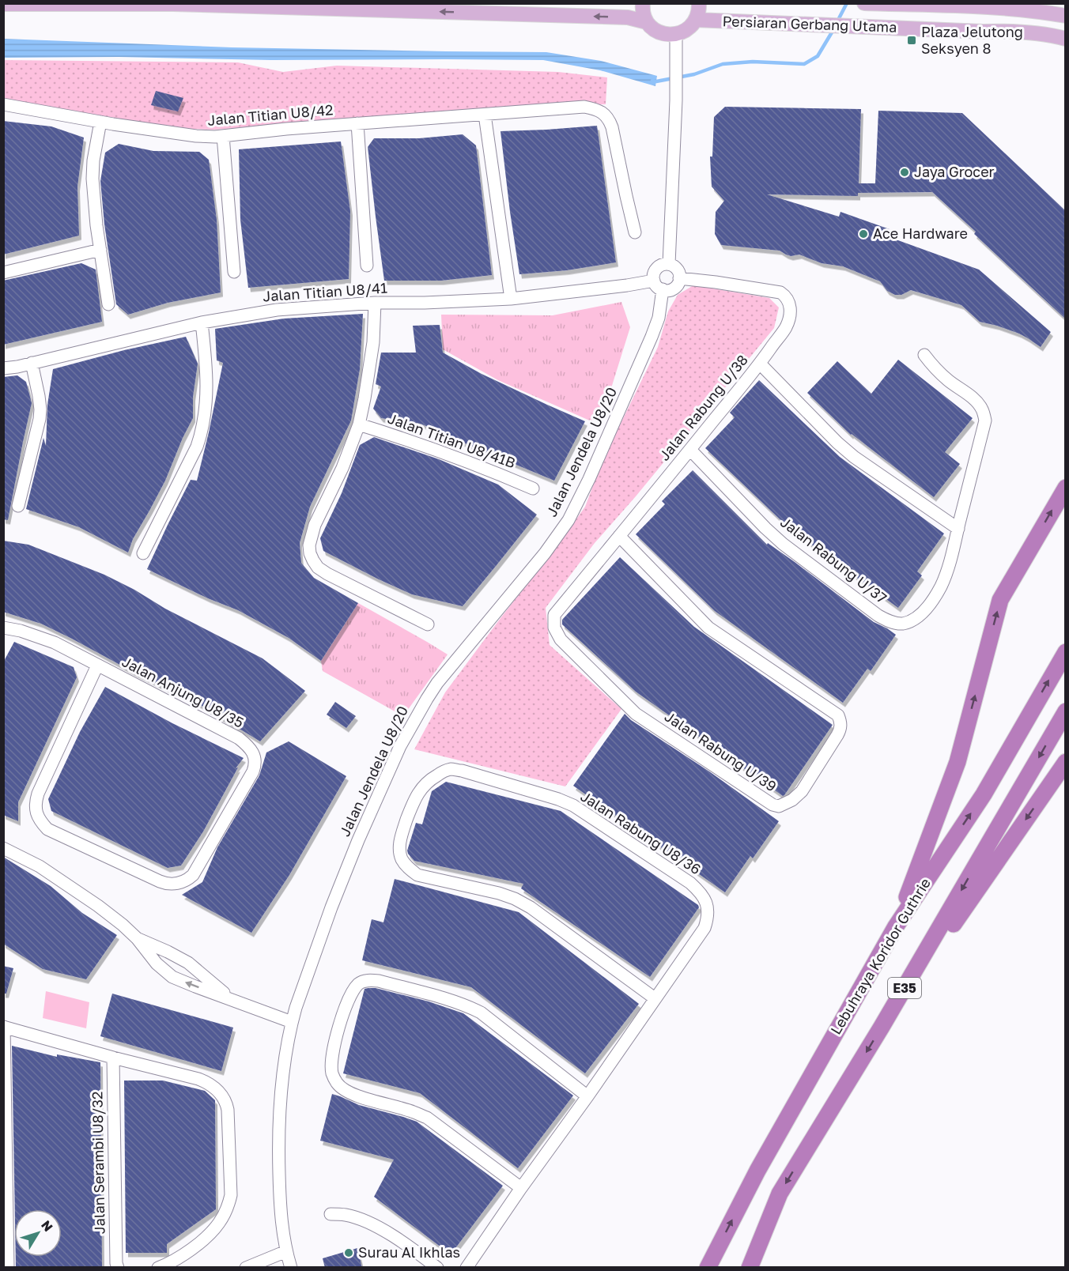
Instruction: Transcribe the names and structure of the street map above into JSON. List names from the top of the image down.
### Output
{
  "streets": {
    "highway": ["Lebuhraya Koridor Guthrie", "E35"],
    "main road": ["Persiaran Gerbang Utama"],
    "street": [
      "Jalan Titian U8/42",
      "Jalan Titian U8/41",
      "Jalan Rabung U/38",
      "Jalan Titian U8/41B",
      "Jalan Jendela U8/20",
      "Jalan Rabung U/37",
      "Jalan Anjung U8/35",
      "Jalan Rabung U/39",
      "Jalan Rabung U8/36",
      "Jalan Serambi U8/32"
    ]
  },
  "crossings": [
    ["Jalan Titian U8/41", "Jalan Rabung U/38"],
    ["Jalan Titian U8/41", "Jalan Jendela U8/20"],
    ["Jalan Rabung U/38", "Jalan Jendela U8/20"],
    ["Jalan Rabung U/38", "Jalan Rabung U/37"],
    ["Jalan Rabung U/38", "Jalan Rabung U/39"]
  ],
  "places": {
    "transit": ["Plaza Jelutong Seksyen 8"],
    "other": ["Jaya Grocer", "Ace Hardware", "Surau Al Ikhlas"]
  },
  "north": "top right"
}
